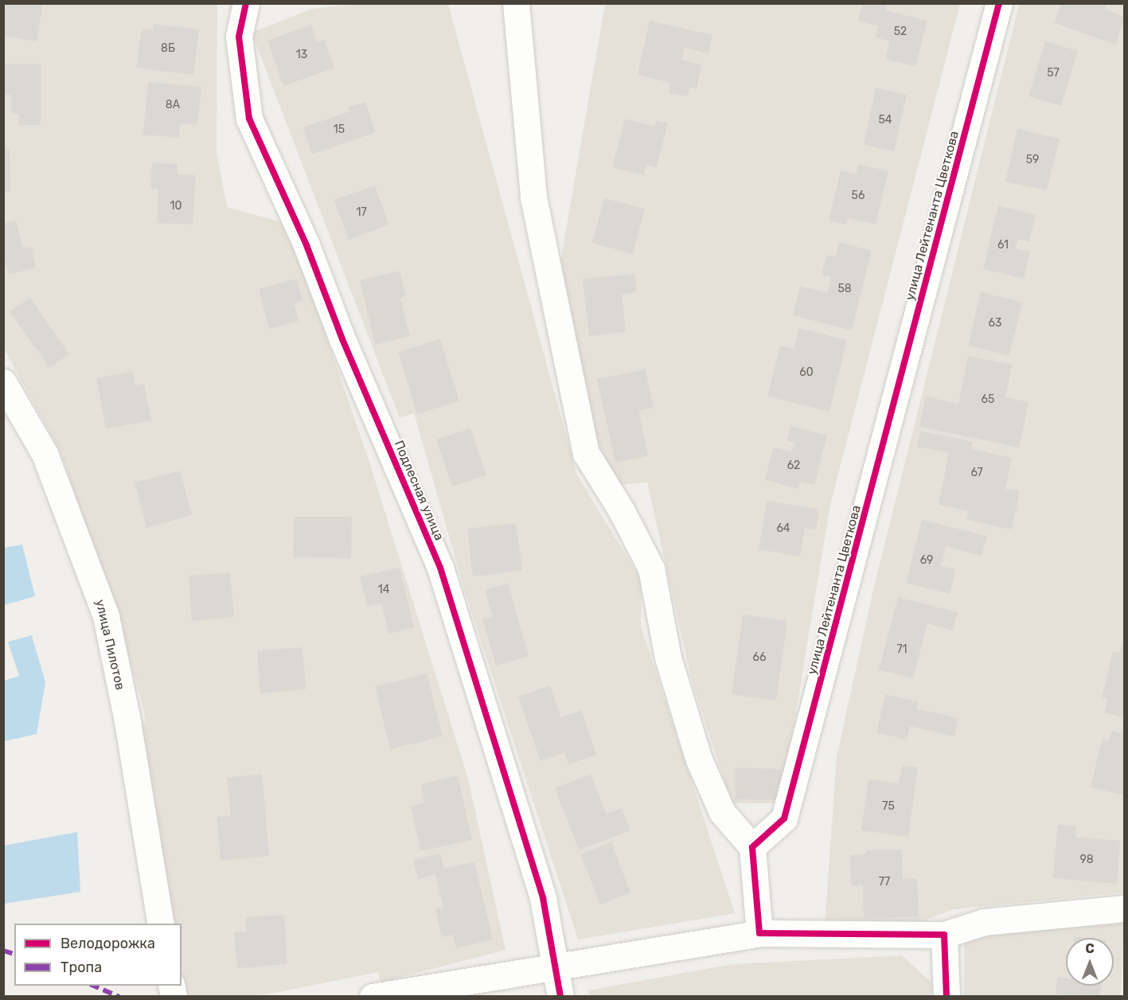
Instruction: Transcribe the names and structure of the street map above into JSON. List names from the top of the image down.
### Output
{
  "streets": {
    "street": ["улица Лейтенанта Цветкова", "Подлесная улица", "улица Пилотов"]
  },
  "house_numbers": [
    "52",
    "8Б",
    "13",
    "57",
    "8А",
    "54",
    "15",
    "59",
    "56",
    "10",
    "17",
    "61",
    "58",
    "63",
    "60",
    "65",
    "62",
    "67",
    "64",
    "69",
    "14",
    "71",
    "66",
    "75",
    "98",
    "77"
  ],
  "legend": ["Велодорожка", "Тропа"],
  "north": "top"
}
